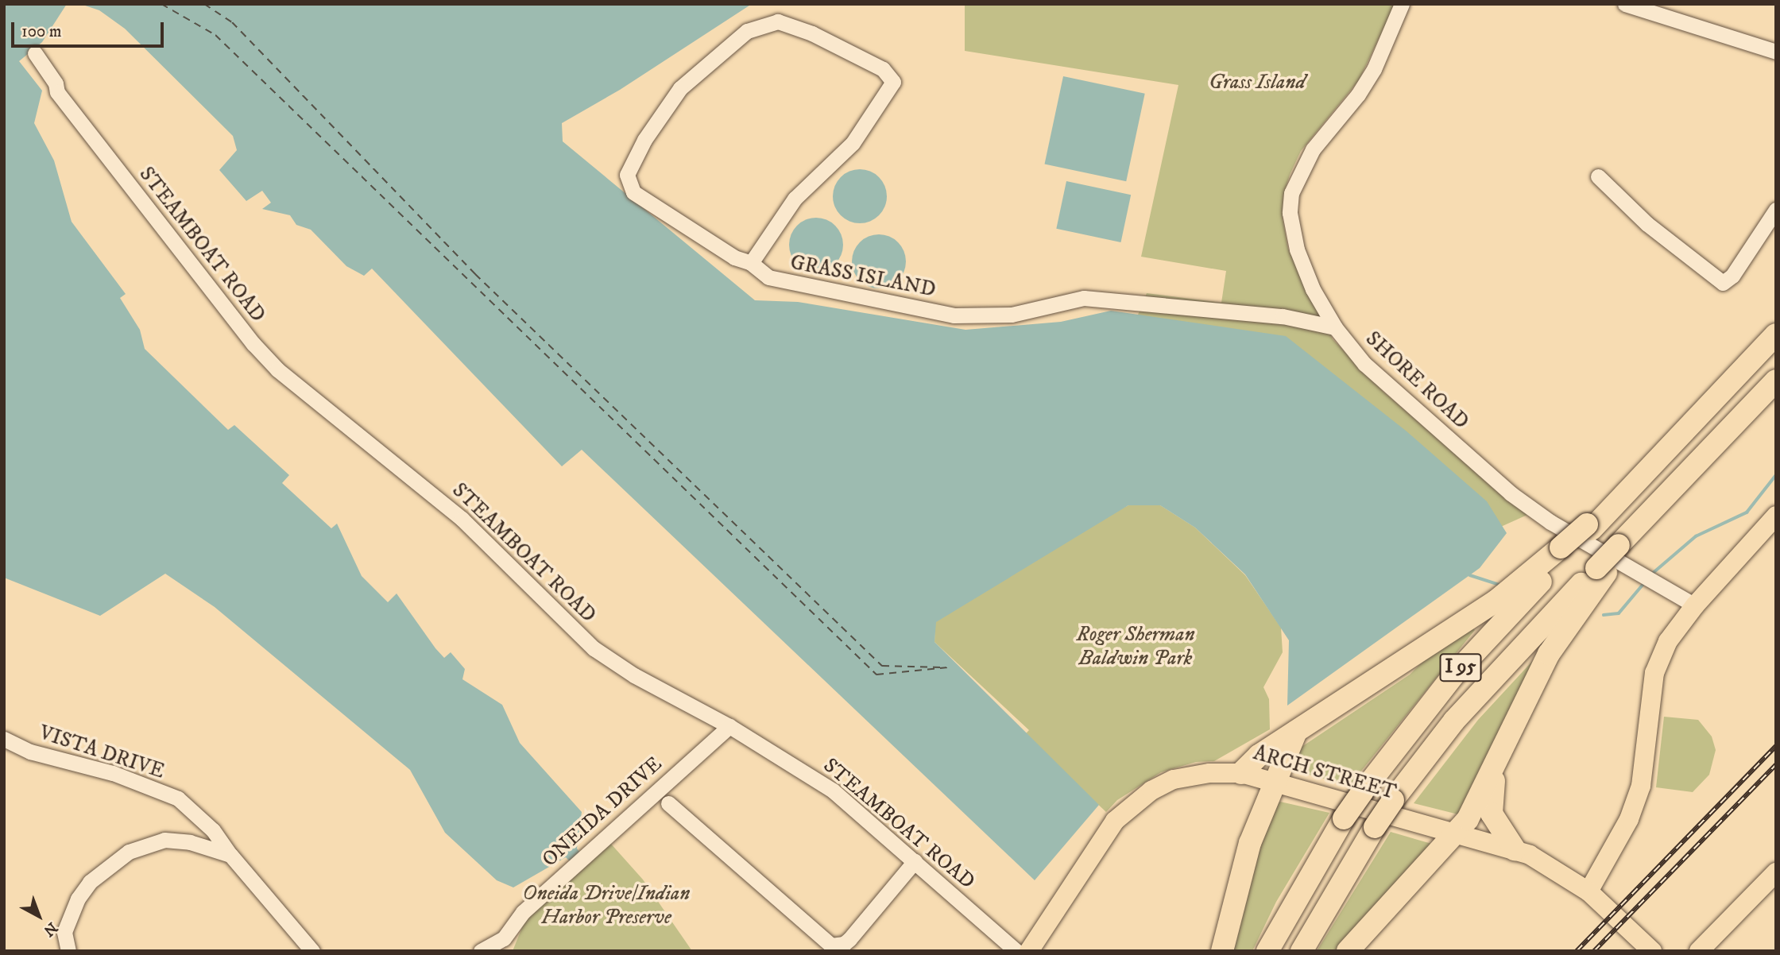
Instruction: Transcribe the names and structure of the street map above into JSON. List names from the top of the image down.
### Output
{
  "streets": {
    "highway": ["I 95"],
    "main road": ["ARCH STREET"],
    "street": [
      "STEAMBOAT ROAD",
      "GRASS ISLAND",
      "SHORE ROAD",
      "VISTA DRIVE",
      "ONEIDA DRIVE"
    ]
  },
  "crossings": [
    ["STEAMBOAT ROAD", "ONEIDA DRIVE"],
    ["GRASS ISLAND", "SHORE ROAD"]
  ],
  "parks": ["Grass Island", "Roger Sherman Baldwin Park", "Oneida Drive/Indian Harbor Preserve"],
  "scale_bar": "100 m",
  "north": "bottom right"
}
